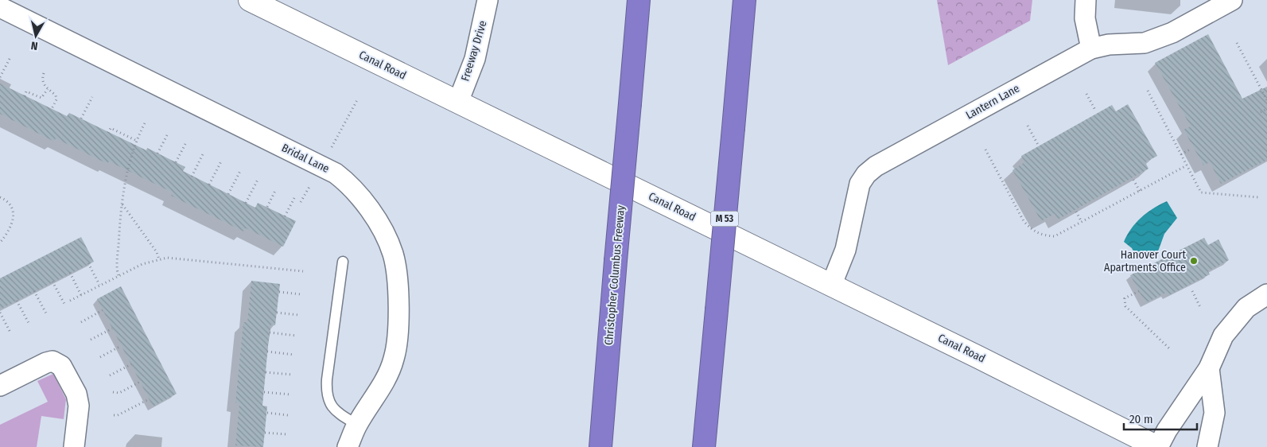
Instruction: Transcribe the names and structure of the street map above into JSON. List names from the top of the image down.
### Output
{
  "streets": {
    "highway": ["M 53", "Christopher Columbus Freeway"],
    "street": [
      "Freeway Drive",
      "Canal Road",
      "Lantern Lane",
      "Bridal Lane"
    ]
  },
  "crossings": [
    ["Freeway Drive", "Canal Road"],
    ["Canal Road", "Lantern Lane"]
  ],
  "places": ["Hanover Court Apartments Office"],
  "scale_bar": "20 m",
  "north": "bottom"
}
